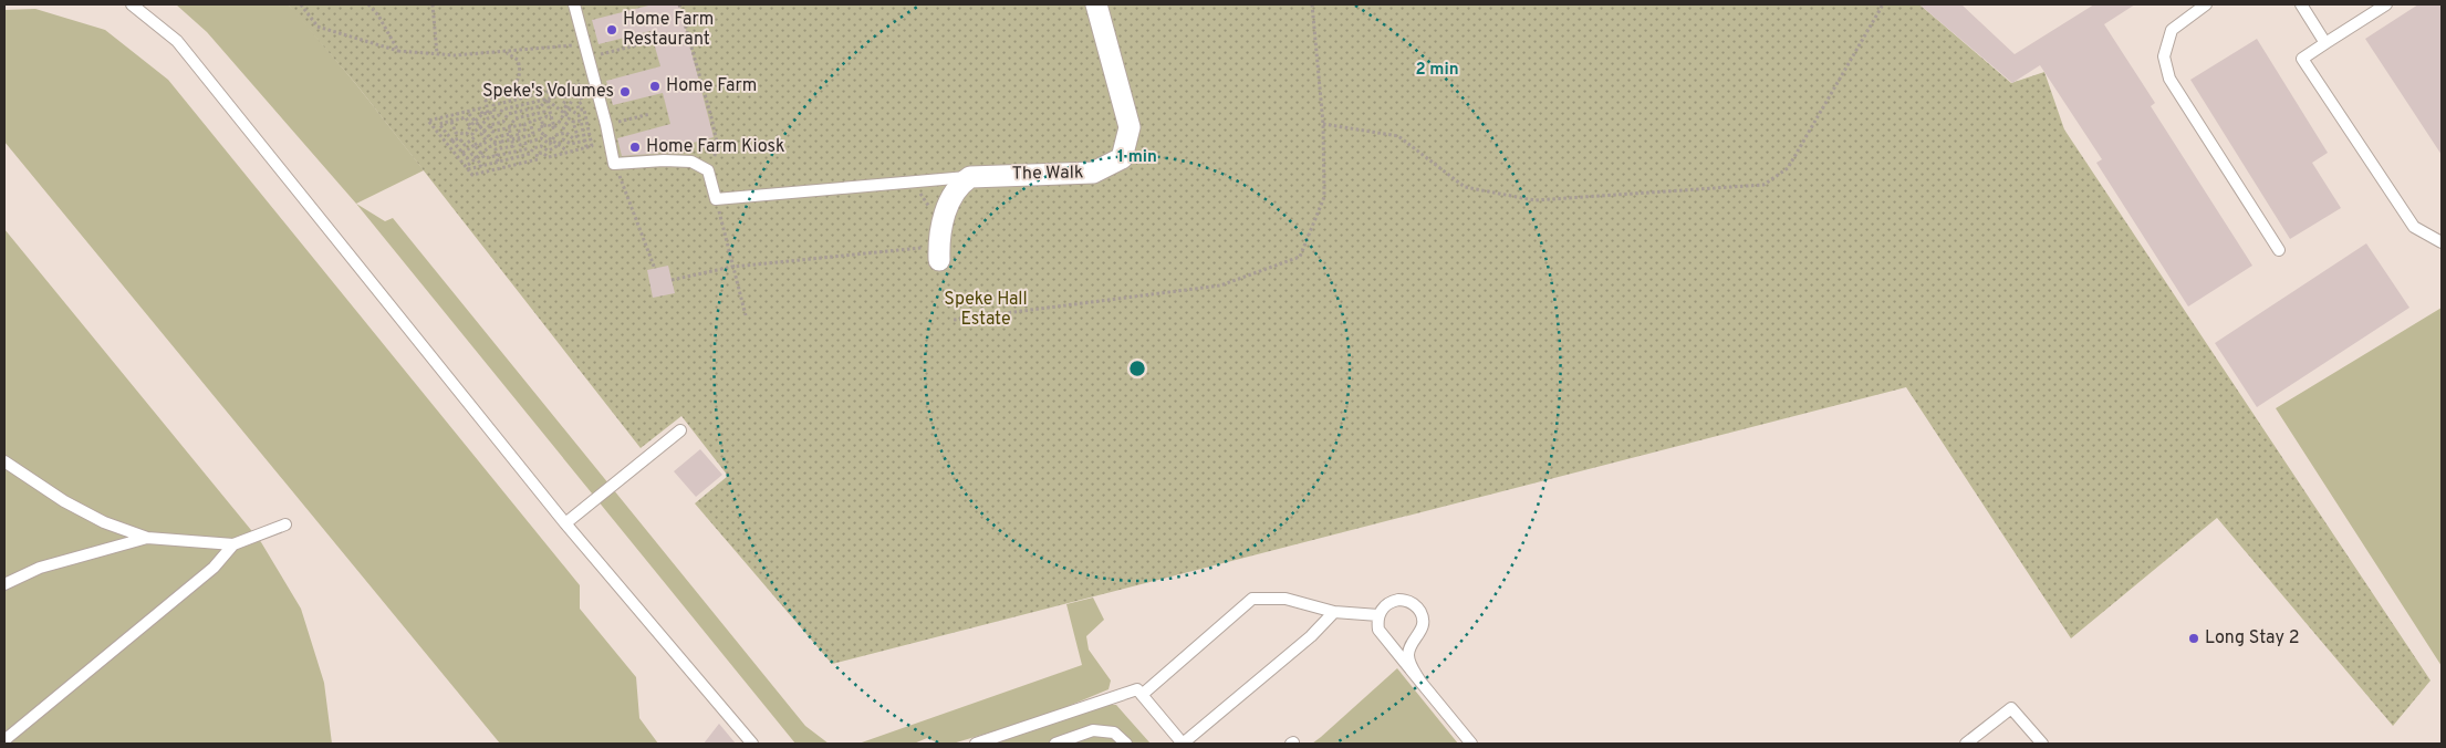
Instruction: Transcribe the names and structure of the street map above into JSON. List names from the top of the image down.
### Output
{
  "streets": {
    "street": ["The Walk"]
  },
  "parks": ["Speke Hall Estate"],
  "places": [
    "Home Farm Restaurant",
    "Home Farm",
    "Speke's Volumes",
    "Home Farm Kiosk",
    "Long Stay 2"
  ],
  "rings": ["2 min", "1 min"]
}
